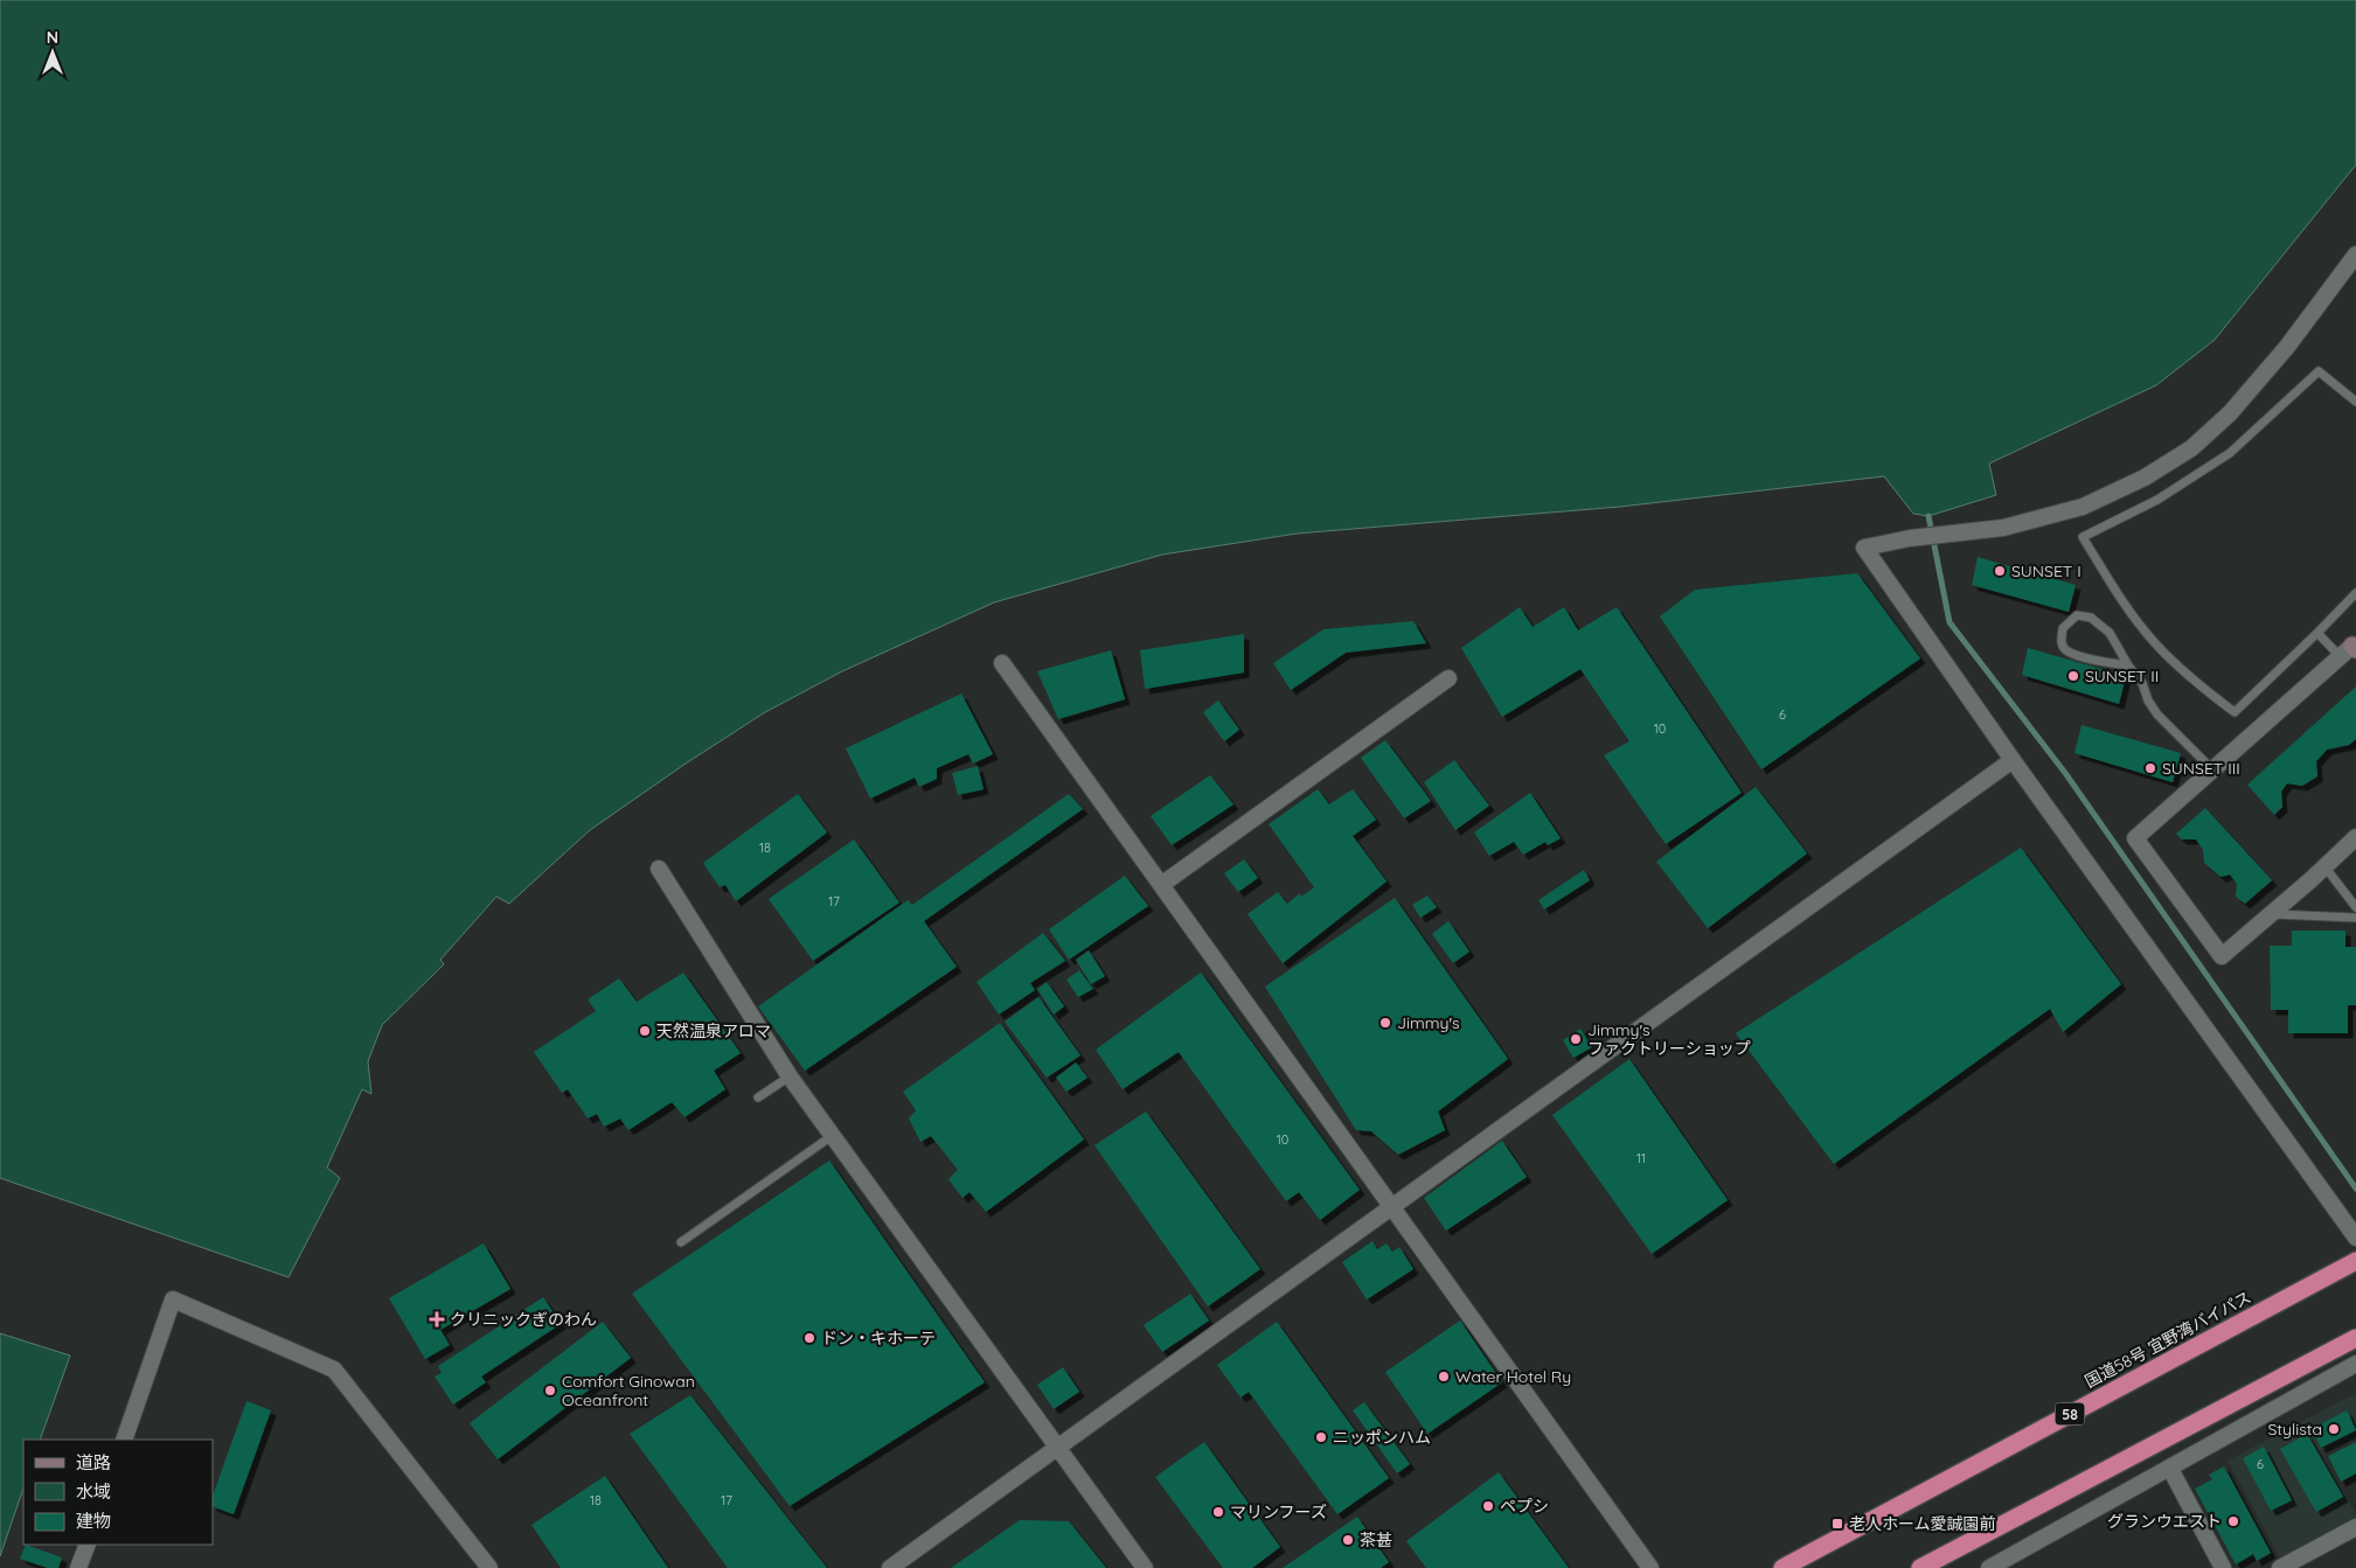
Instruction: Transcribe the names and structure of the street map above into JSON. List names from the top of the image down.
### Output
{
  "streets": {
    "highway": ["国道58号 宜野湾バイパス", "58"]
  },
  "places": {
    "other": [
      "SUNSET I",
      "SUNSET II",
      "SUNSET III",
      "Jimmy's",
      "天然温泉アロマ",
      "Jimmy's ファクトリーショップ",
      "ドン・キホーテ",
      "Water Hotel Ry",
      "Comfort Ginowan Oceanfront",
      "Stylista",
      "ニッポンハム",
      "ペプシ",
      "マリンフーズ",
      "グランウエスト",
      "茶甚"
    ],
    "health": ["クリニックぎのわん"],
    "transit": ["老人ホーム愛誠園前"]
  },
  "house_numbers": [
    "6",
    "10",
    "18",
    "17",
    "10",
    "11",
    "6",
    "18",
    "17"
  ],
  "legend": ["道路", "水域", "建物"],
  "north": "top"
}
